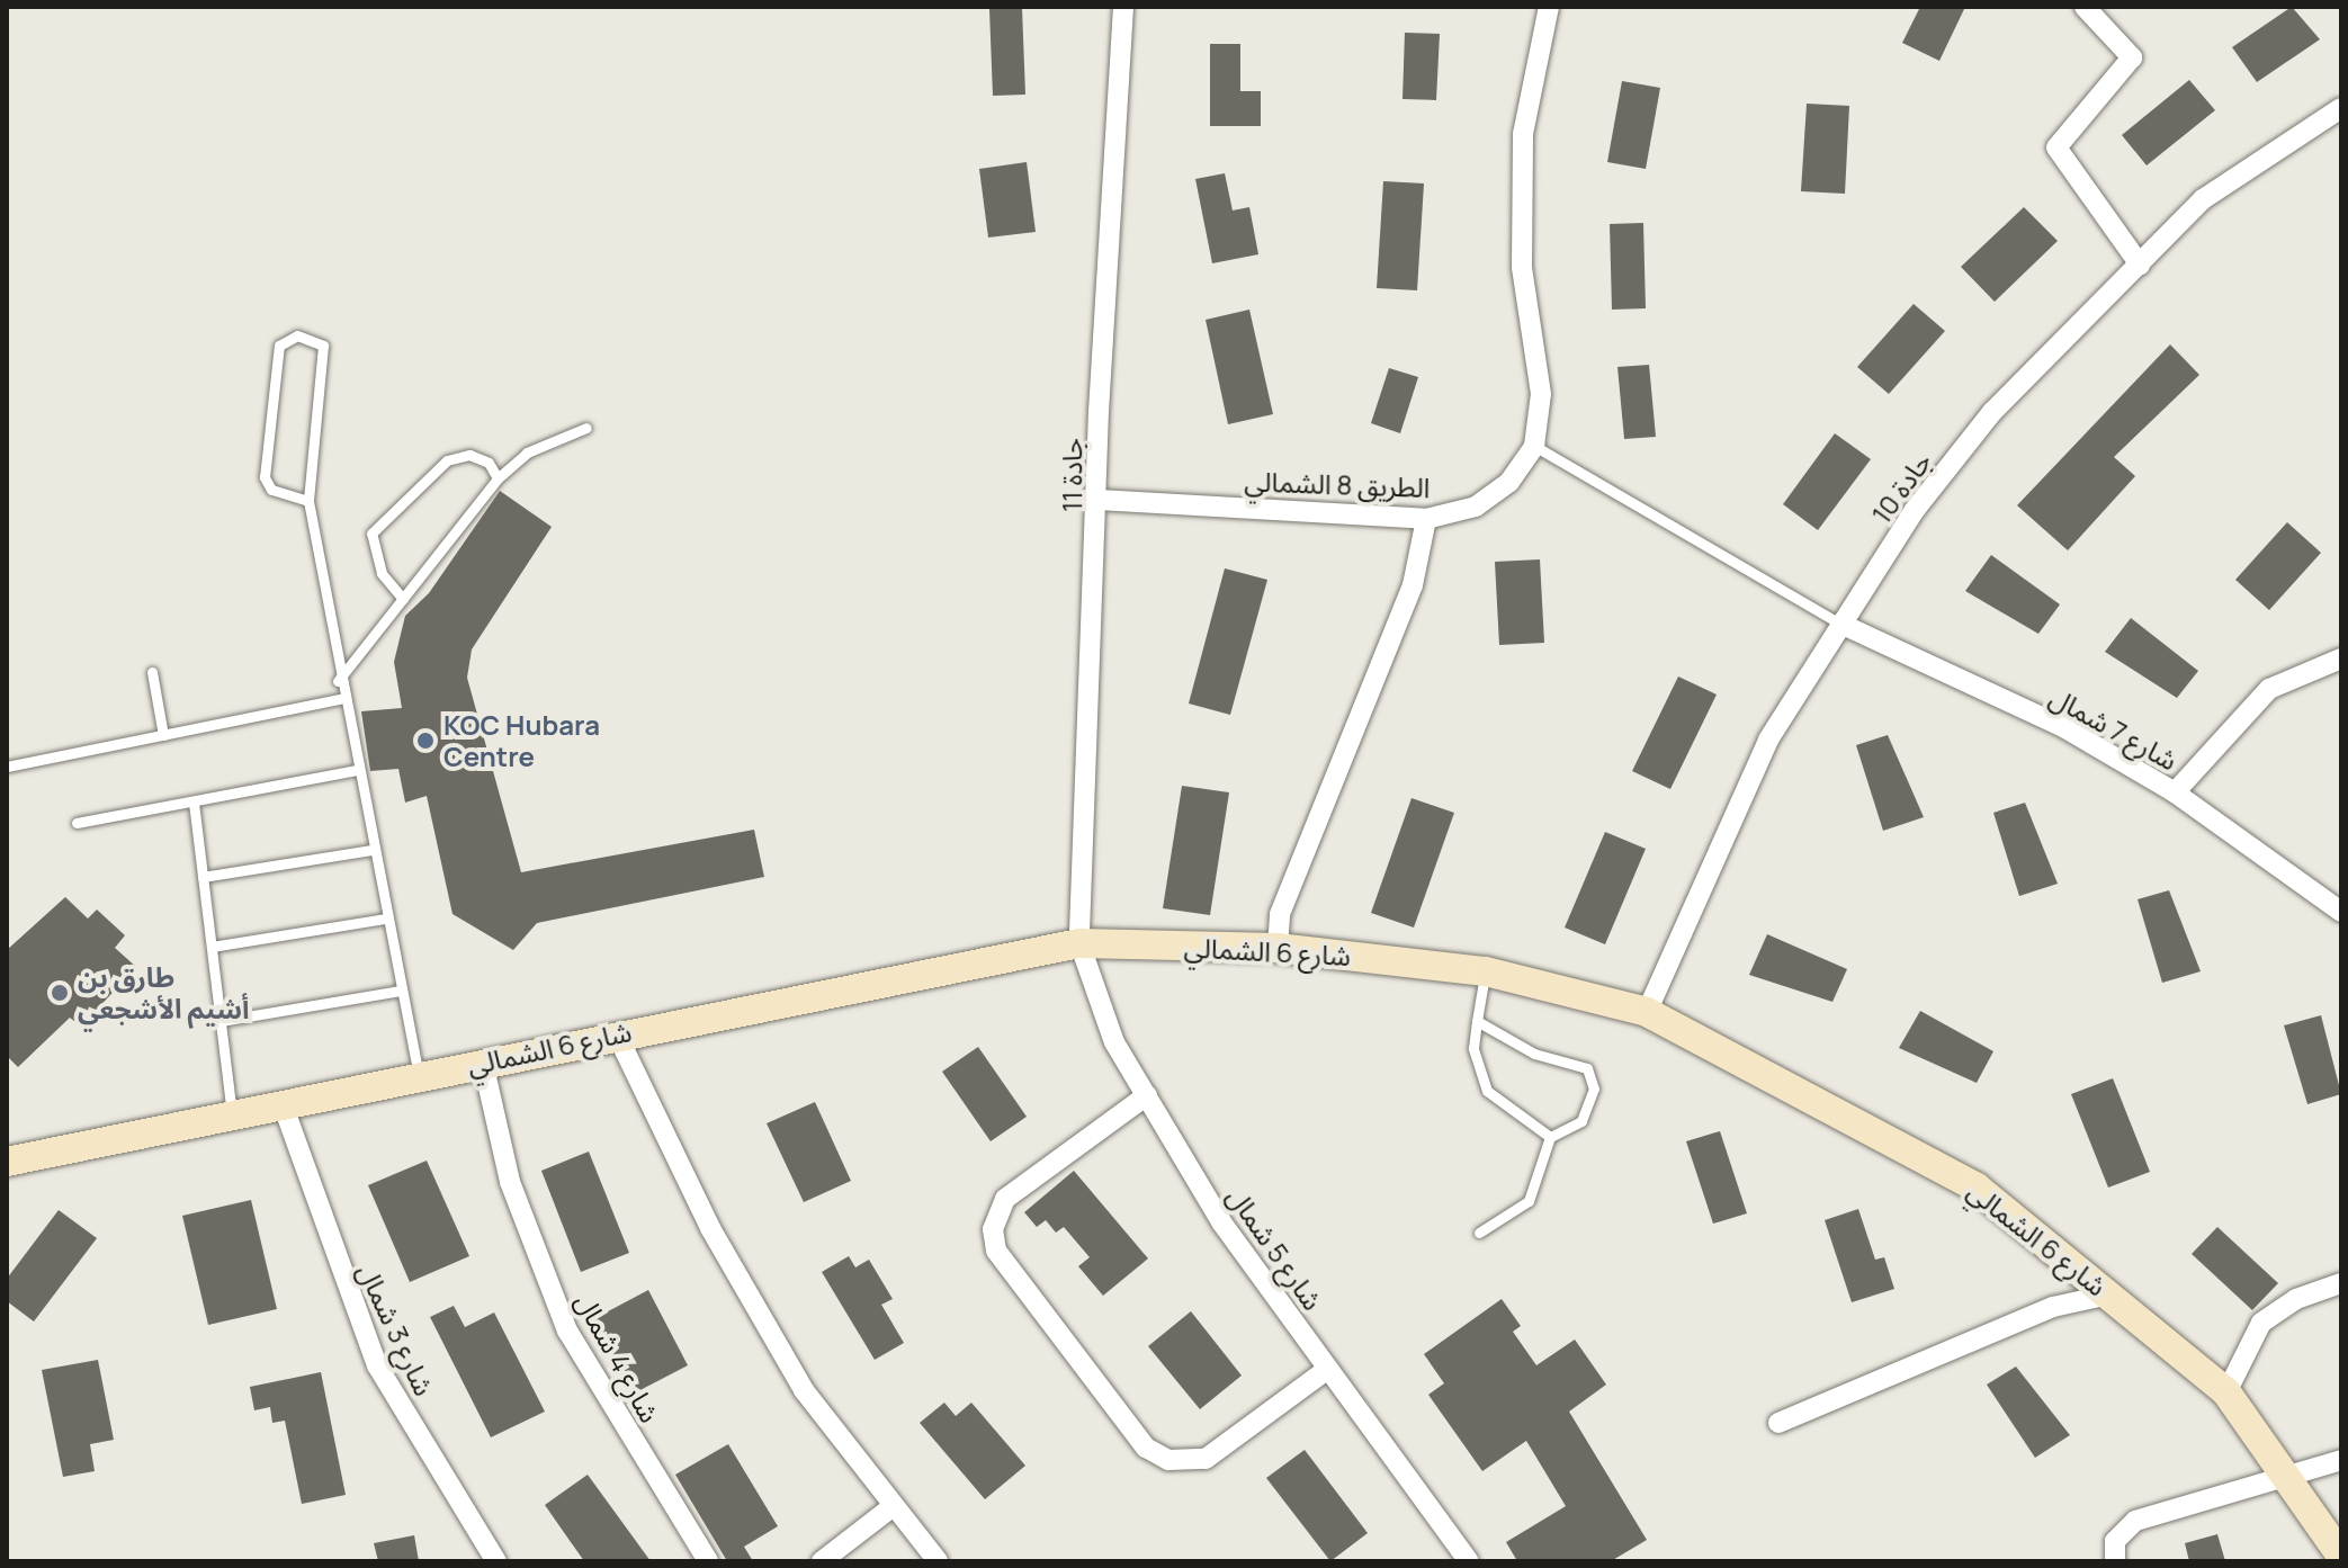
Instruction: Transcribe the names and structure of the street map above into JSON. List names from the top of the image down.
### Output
{
  "streets": {
    "street": [
      "جادة 11",
      "الطريق 8 الشمالي",
      "جادة 10",
      "شارع 7 شمال",
      "شارع 6 الشمالي",
      "شارع 5 شمال",
      "شارع 3 شمال",
      "شارع 4 شمال"
    ]
  },
  "crossings": [
    ["جادة 11", "الطريق 8 الشمالي"],
    ["جادة 11", "شارع 6 الشمالي"],
    ["جادة 11", "شارع 5 شمال"],
    ["جادة 10", "شارع 7 شمال"],
    ["جادة 10", "شارع 6 الشمالي"],
    ["شارع 6 الشمالي", "شارع 5 شمال"],
    ["شارع 6 الشمالي", "شارع 3 شمال"],
    ["شارع 6 الشمالي", "شارع 4 شمال"]
  ],
  "places": ["KOC Hubara Centre", "طارق بن أشيم الأشجعي"]
}
